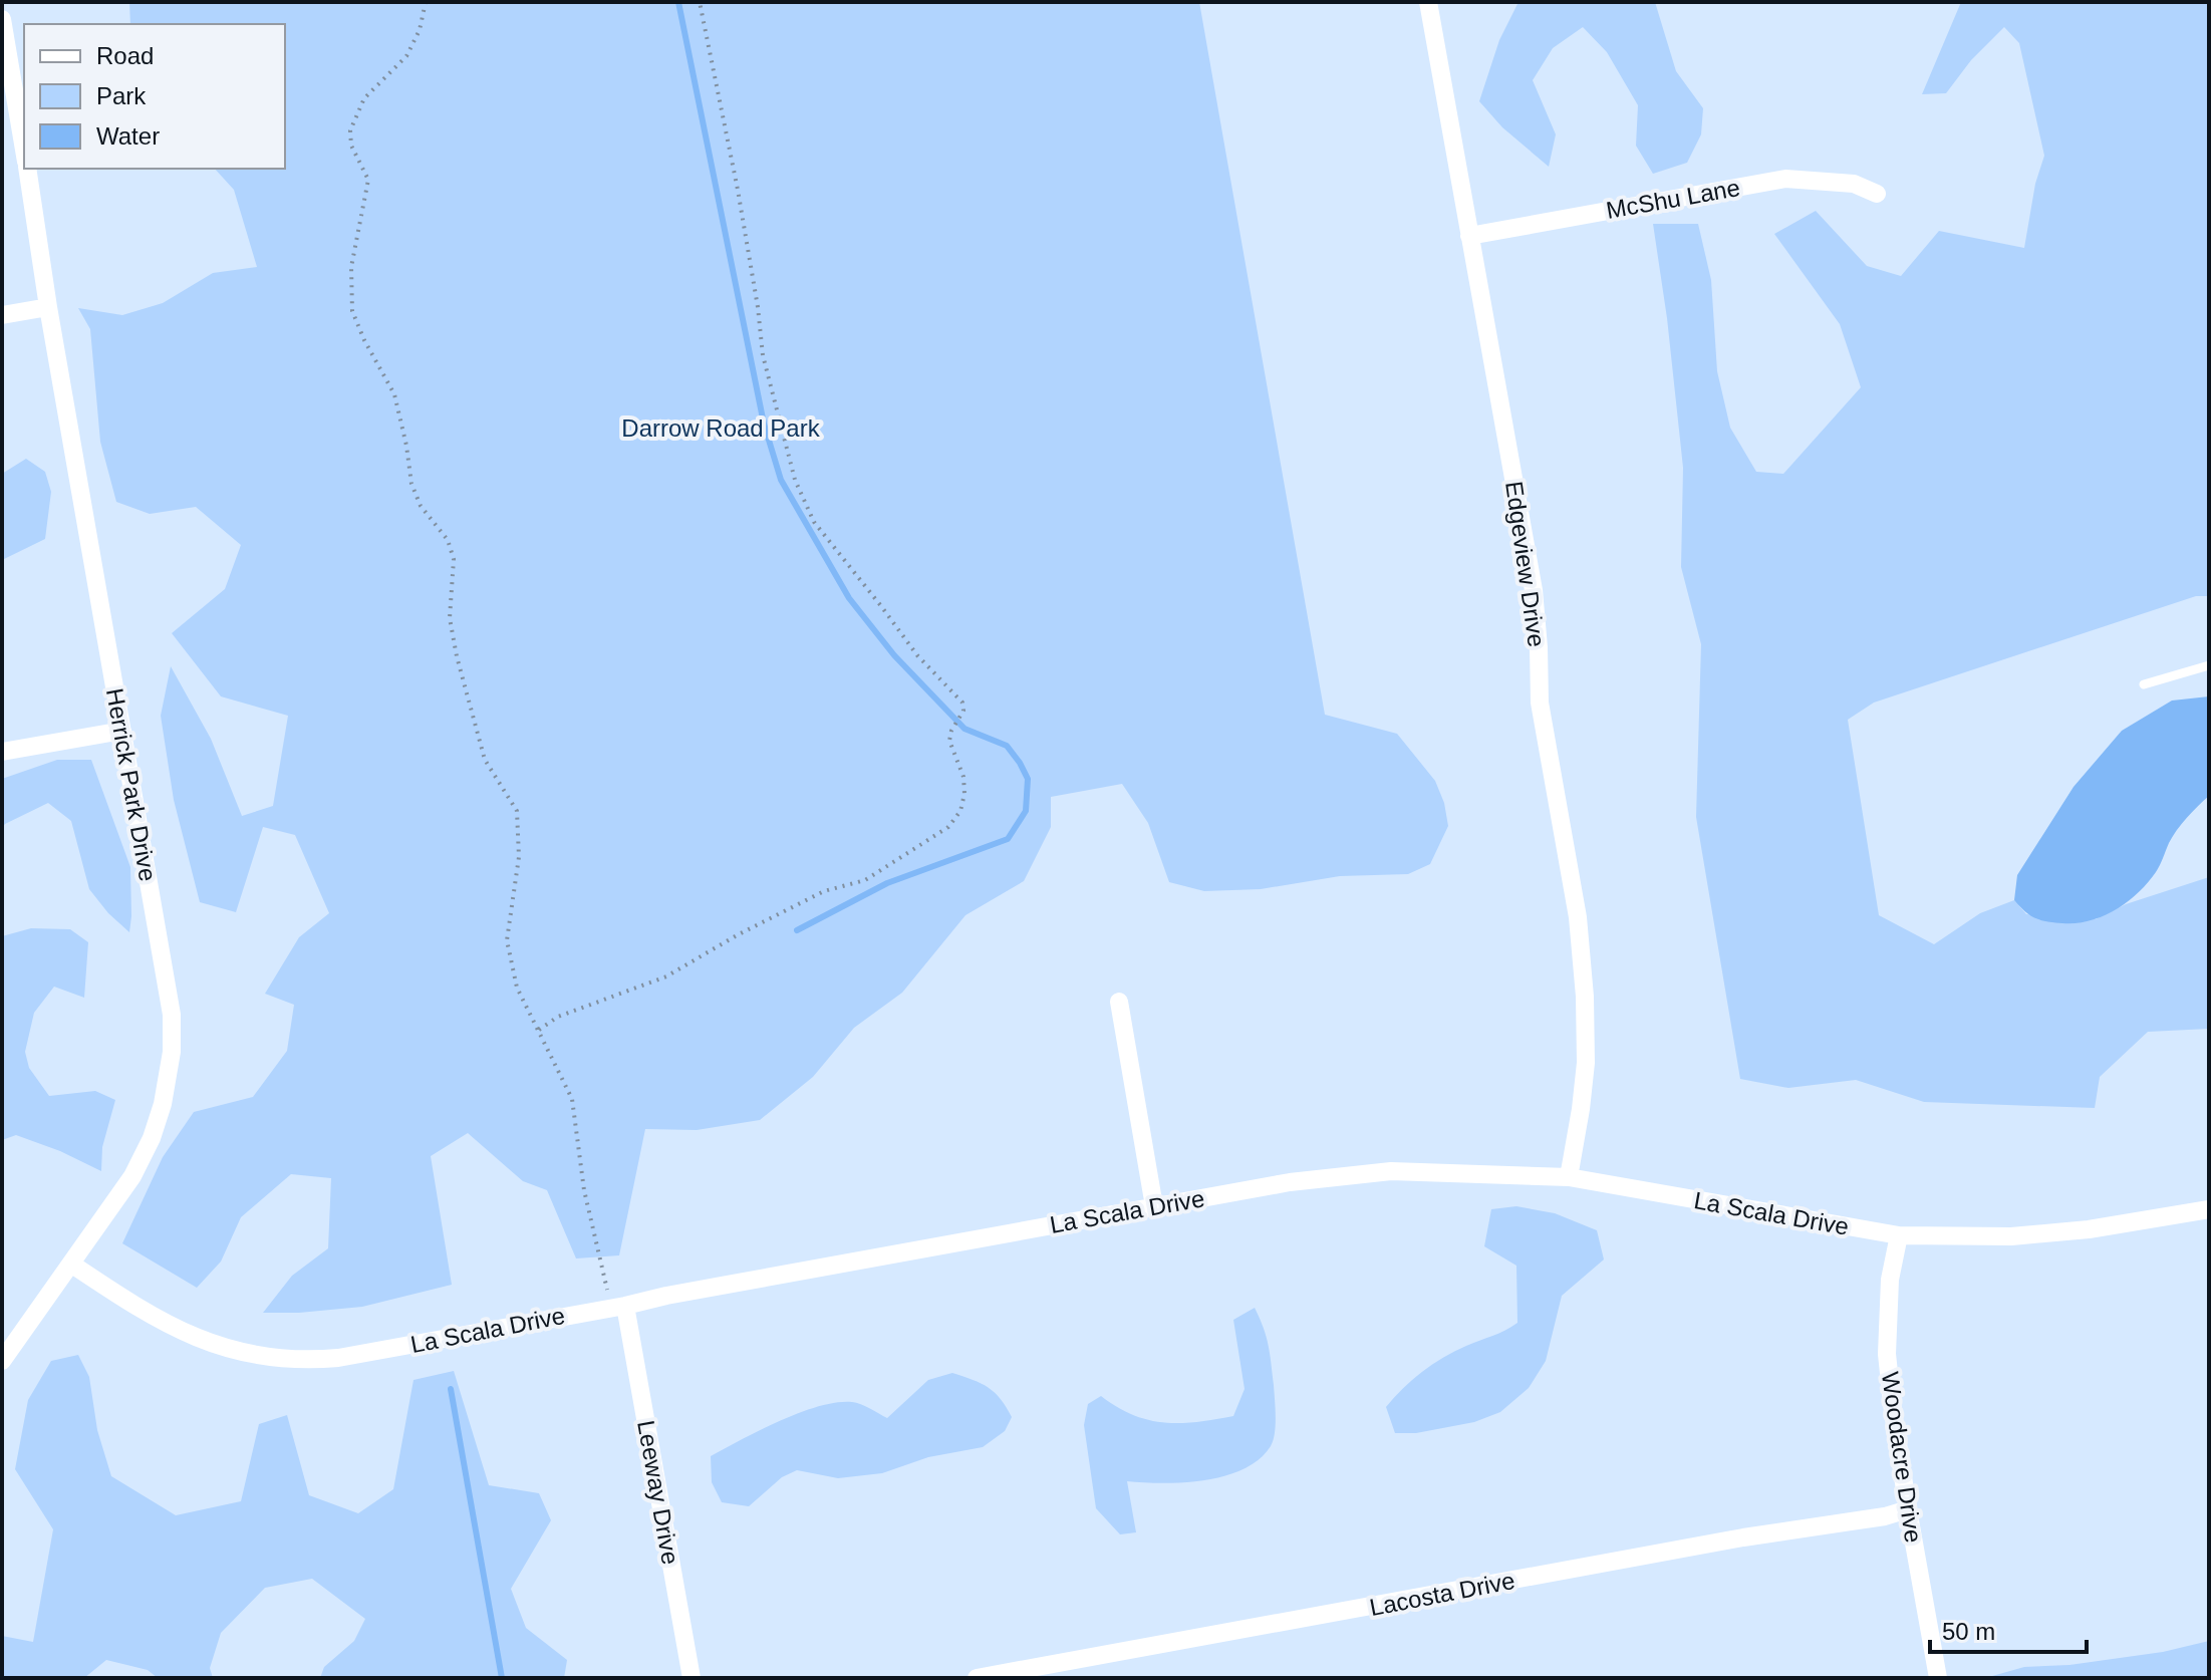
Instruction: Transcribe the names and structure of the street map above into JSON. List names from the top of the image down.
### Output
{
  "streets": {
    "street": [
      "McShu Lane",
      "Edgeview Drive",
      "Herrick Park Drive",
      "La Scala Drive",
      "Woodacre Drive",
      "Leeway Drive",
      "Lacosta Drive"
    ]
  },
  "crossings": [
    ["McShu Lane", "Edgeview Drive"],
    ["Edgeview Drive", "La Scala Drive"],
    ["Herrick Park Drive", "La Scala Drive"],
    ["La Scala Drive", "Woodacre Drive"],
    ["La Scala Drive", "Leeway Drive"],
    ["Woodacre Drive", "Lacosta Drive"]
  ],
  "parks": ["Darrow Road Park"],
  "legend": ["Road", "Park", "Water"],
  "scale_bar": "50 m"
}
